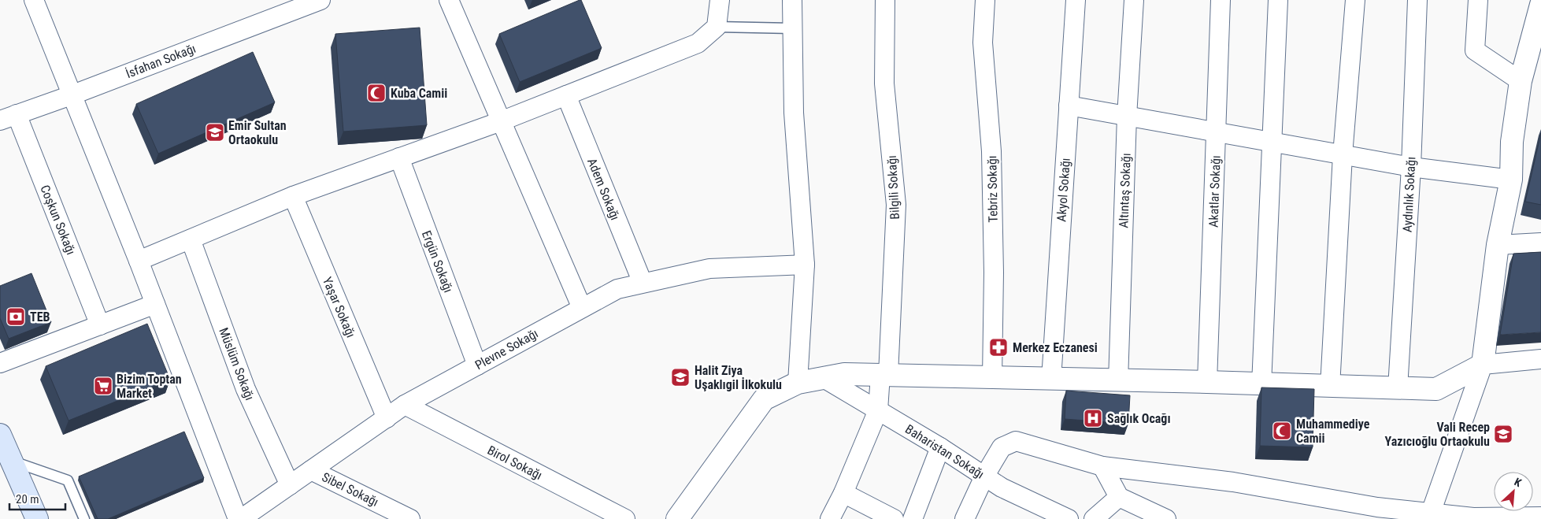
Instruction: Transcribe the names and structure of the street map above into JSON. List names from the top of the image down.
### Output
{
  "streets": {
    "street": [
      "İsfahan Sokağı",
      "Bilgili Sokağı",
      "Adem Sokağı",
      "Tebriz Sokağı",
      "Akyol Sokağı",
      "Altıntaş Sokağı",
      "Akatlar Sokağı",
      "Aydınlık Sokağı",
      "Coşkun Sokağı",
      "Ergün Sokağı",
      "Yaşar Sokağı",
      "Plevne Sokağı",
      "Müslüm Sokağı",
      "Baharistan Sokağı",
      "Birol Sokağı",
      "Sibel Sokağı"
    ]
  },
  "crossings": [
    ["İsfahan Sokağı", "Coşkun Sokağı"],
    ["Bilgili Sokağı", "Baharistan Sokağı"],
    ["Adem Sokağı", "Plevne Sokağı"],
    ["Ergün Sokağı", "Plevne Sokağı"],
    ["Yaşar Sokağı", "Plevne Sokağı"],
    ["Plevne Sokağı", "Müslüm Sokağı"],
    ["Plevne Sokağı", "Birol Sokağı"],
    ["Plevne Sokağı", "Sibel Sokağı"]
  ],
  "places": {
    "mosque": ["Kuba Camii", "Muhammediye Camii"],
    "school or university": ["Emir Sultan Ortaokulu", "Halit Ziya Uşaklıgil İlkokulu", "Vali Recep Yazıcıoğlu Ortaokulu"],
    "bank": ["TEB"],
    "pharmacy": ["Merkez Eczanesi"],
    "supermarket": ["Bizim Toptan Market"],
    "hospital": ["Sağlık Ocağı"]
  },
  "scale_bar": "20 m",
  "north": "top right"
}
